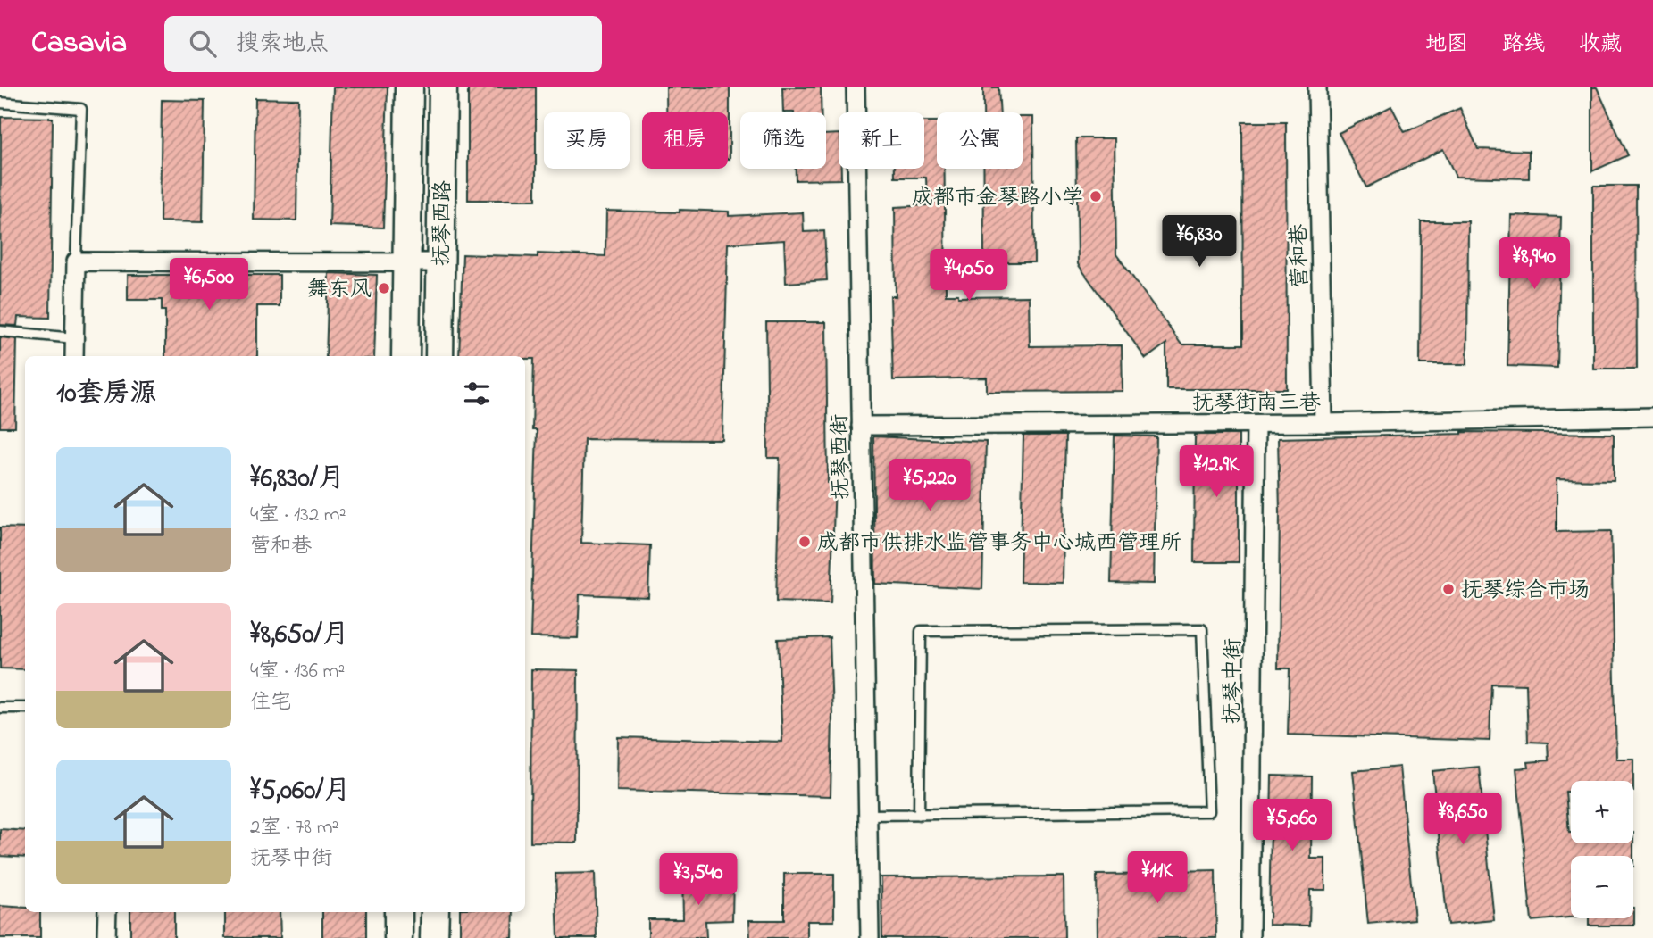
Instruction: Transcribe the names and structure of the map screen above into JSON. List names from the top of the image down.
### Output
{
  "streets": {
    "main road": ["抚琴西路"],
    "street": [
      "营和巷",
      "抚琴街南三巷",
      "抚琴西街",
      "抚琴中街"
    ]
  },
  "crossings": [
    ["营和巷", "抚琴街南三巷"],
    ["抚琴街南三巷", "抚琴西街"],
    ["抚琴街南三巷", "抚琴中街"]
  ],
  "places": [
    "成都市金琴路小学",
    "舞东风",
    "成都市供排水监管事务中心城西管理所",
    "抚琴综合市场"
  ],
  "page": {
    "header": "Casavia",
    "search": "搜索地点",
    "nav": ["地图", "路线", "收藏"],
    "chip": [
      "买房",
      "租房",
      "筛选",
      "新上",
      "公寓"
    ],
    "price": [
      "¥6,830",
      "¥8,940",
      "¥4,050",
      "¥6,500",
      "¥12.9K",
      "¥5,220",
      "¥8,650",
      "¥5,060",
      "¥11K",
      "¥3,540"
    ],
    "heading": "10套房源",
    "list": [
      {
        "name": "¥6,830/月",
        "note": "4室 · 132 m² · 营和巷"
      },
      {
        "name": "¥8,650/月",
        "note": "4室 · 136 m² · 住宅"
      },
      {
        "name": "¥5,060/月",
        "note": "2室 · 78 m² · 抚琴中街"
      }
    ],
    "map_buttons": ["+", "−"]
  }
}
